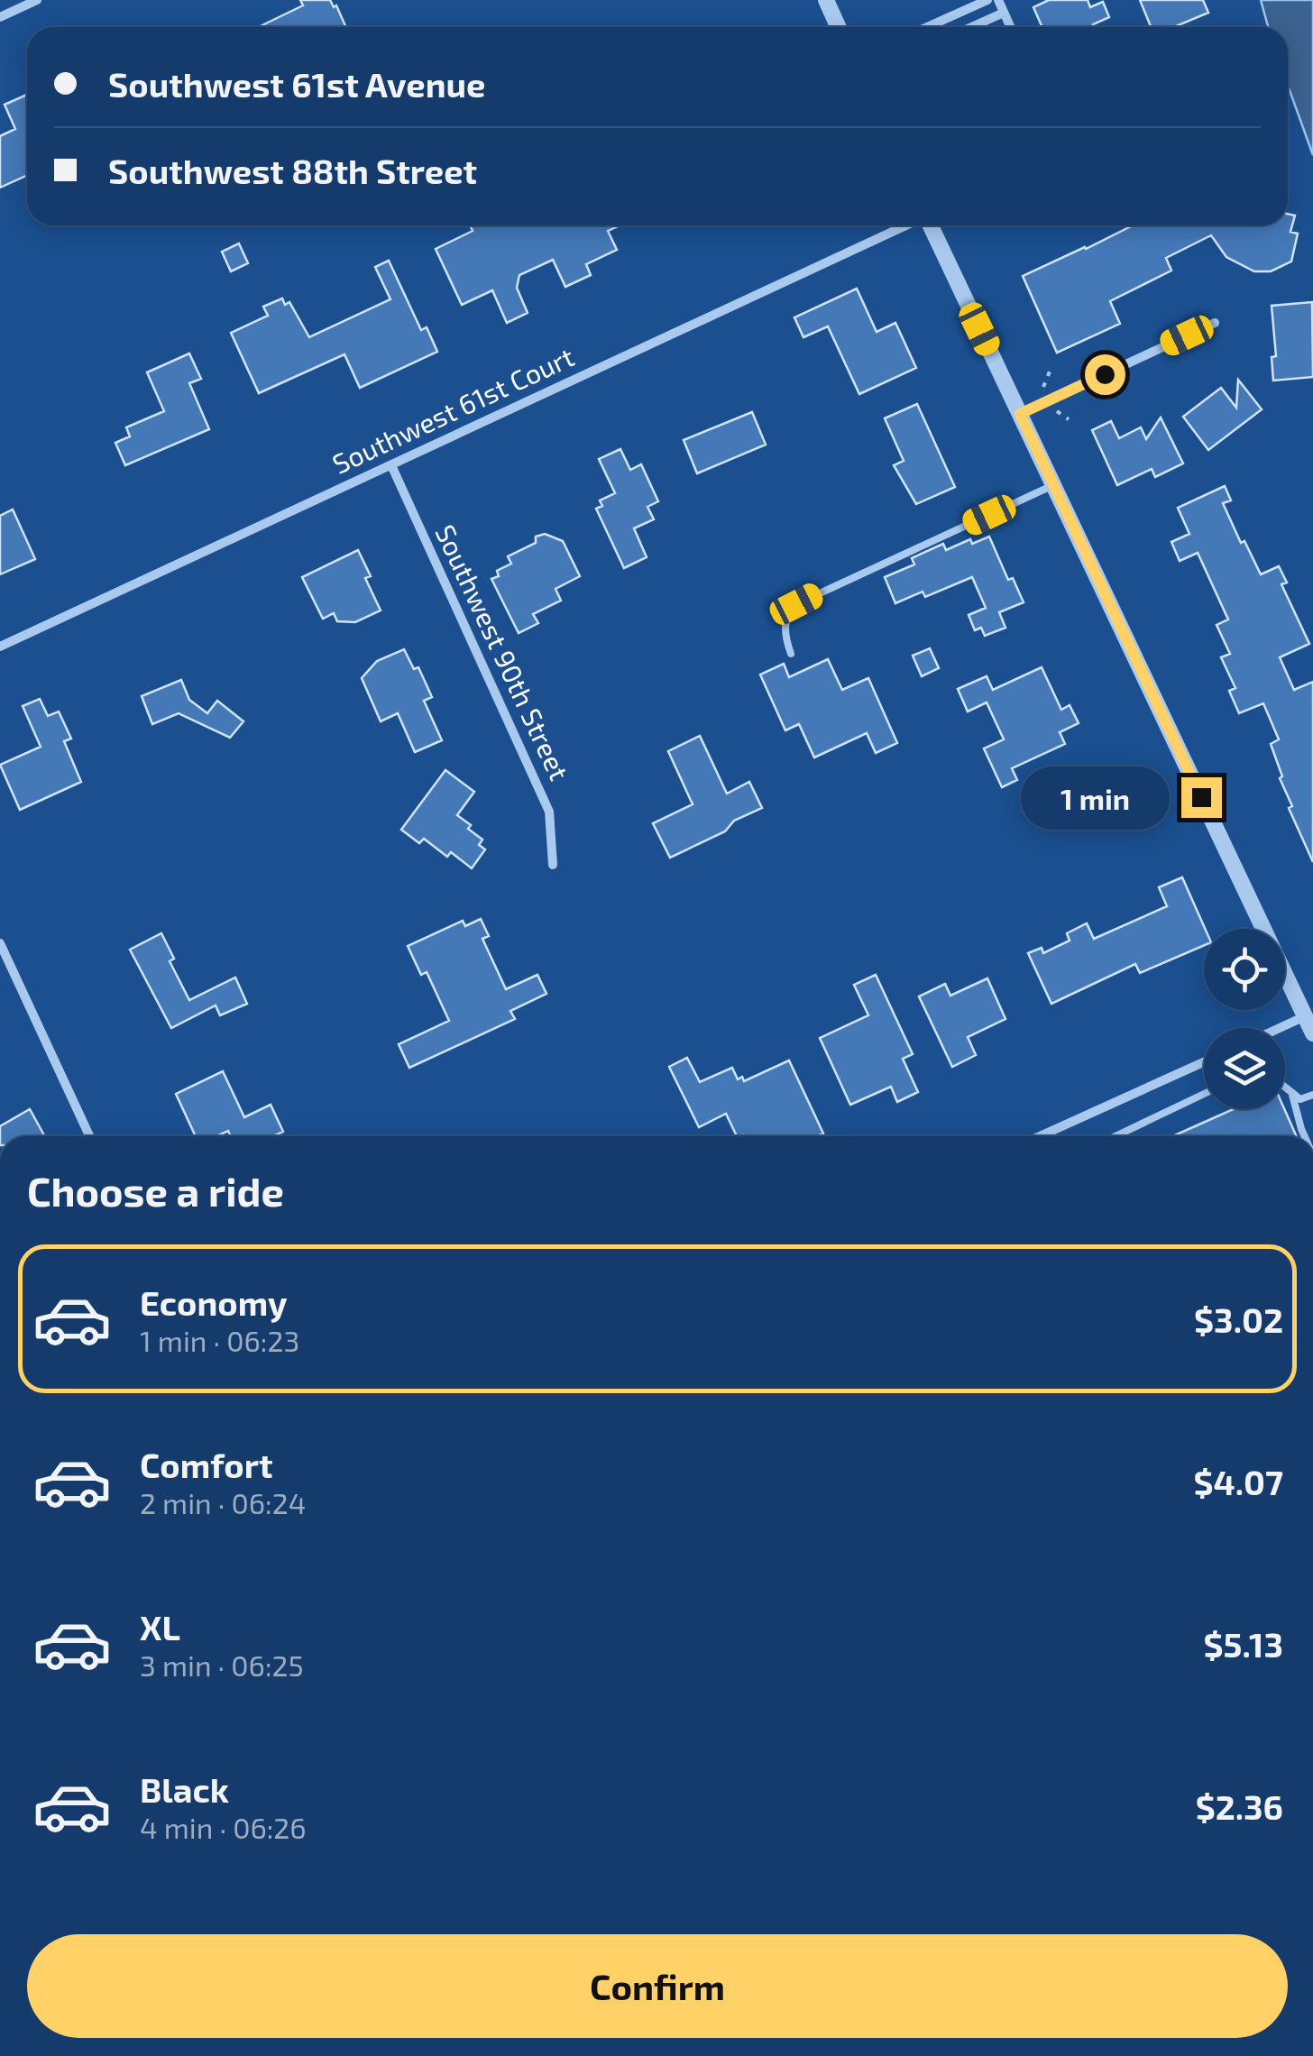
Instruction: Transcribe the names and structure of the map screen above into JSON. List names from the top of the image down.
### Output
{
  "streets": {
    "street": ["Southwest 61st Court", "Southwest 90th Street"]
  },
  "crossings": [
    ["Southwest 61st Court", "Southwest 90th Street"]
  ],
  "page": {
    "banner": ["Southwest 61st Avenue", "Southwest 88th Street"],
    "bubble": "1 min",
    "heading": "Choose a ride",
    "list": [
      {
        "name": "Economy",
        "note": "1 min · 06:23",
        "value": "$3.02"
      },
      {
        "name": "Comfort",
        "note": "2 min · 06:24",
        "value": "$4.07"
      },
      {
        "name": "XL",
        "note": "3 min · 06:25",
        "value": "$5.13"
      },
      {
        "name": "Black",
        "note": "4 min · 06:26",
        "value": "$2.36"
      }
    ],
    "buttons": "Confirm"
  }
}
